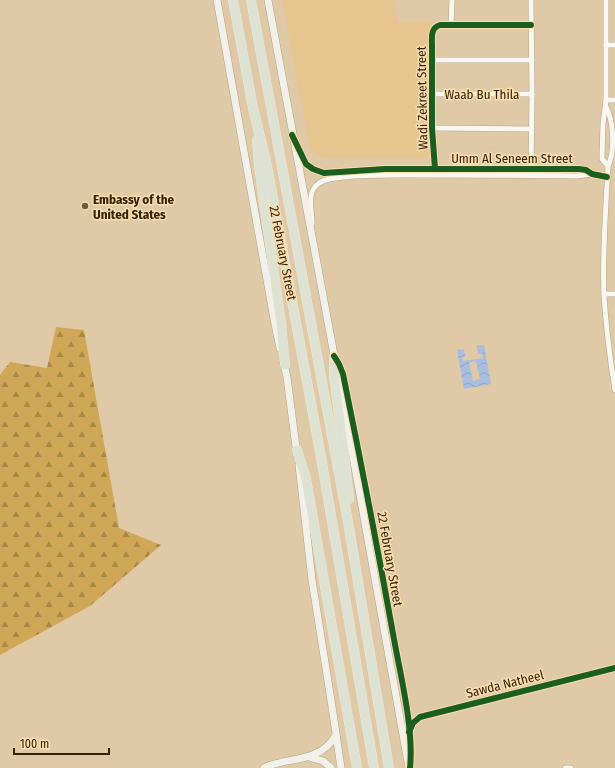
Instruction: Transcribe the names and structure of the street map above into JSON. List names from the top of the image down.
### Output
{
  "streets": {
    "highway": ["22 February Street"],
    "street": [
      "Waab Bu Thila",
      "Wadi Zekreet Street",
      "Umm Al Seneem Street",
      "Sawda Natheel"
    ]
  },
  "crossings": [
    ["Waab Bu Thila", "Wadi Zekreet Street"],
    ["Wadi Zekreet Street", "Umm Al Seneem Street"],
    ["Umm Al Seneem Street", "22 February Street"]
  ],
  "places": ["Embassy of the United States"],
  "scale_bar": "100 m"
}
